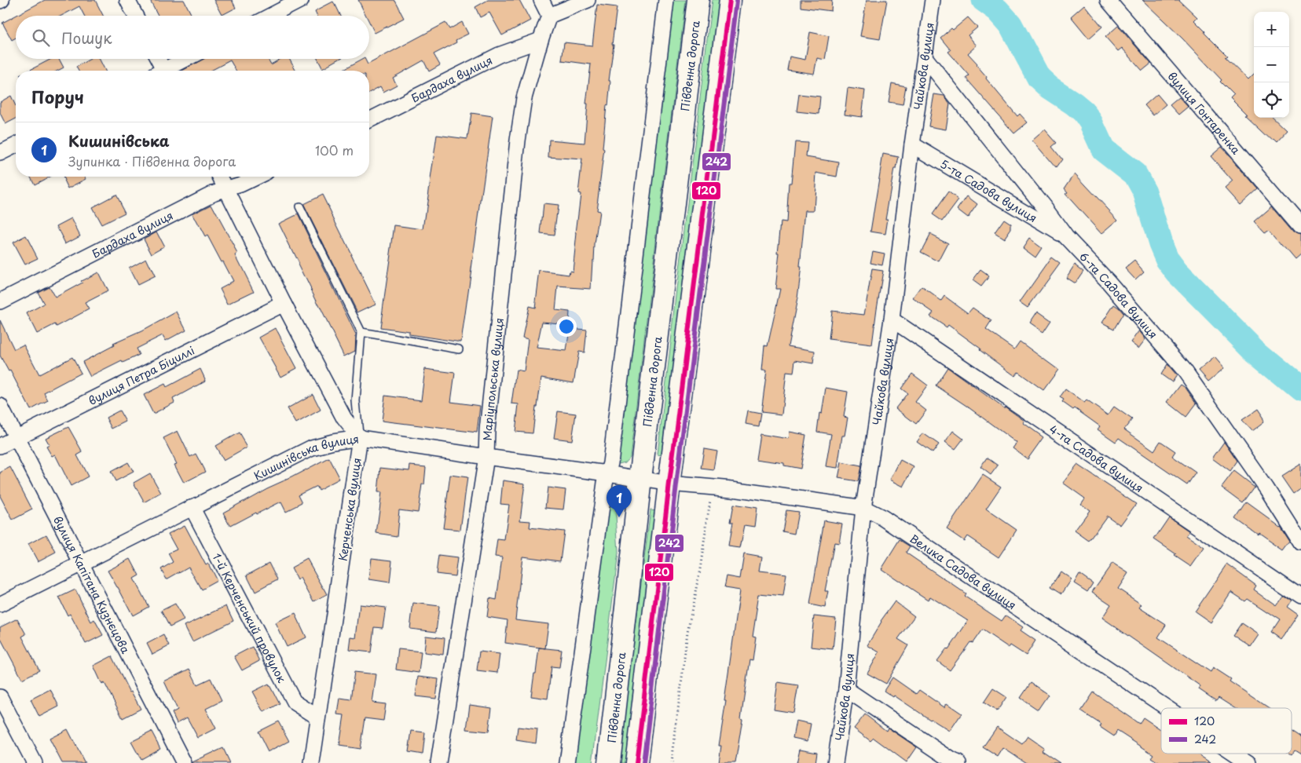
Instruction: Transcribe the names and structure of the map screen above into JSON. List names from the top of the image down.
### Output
{
  "streets": {
    "main road": ["Південна дорога"],
    "street": [
      "Чайкова вулиця",
      "Бардаха вулиця",
      "вулиця Гонтаренка",
      "5-та Садова вулиця",
      "6-та Садова вулиця",
      "вулиця Петра Біциллі",
      "Маріупольська вулиця",
      "Кишинівська вулиця",
      "4-та Садова вулиця",
      "Керченська вулиця",
      "Велика Садова вулиця",
      "вулиця Капітана Кузнєцова",
      "1-й Керченський провулок"
    ]
  },
  "crossings": [
    ["Південна дорога", "Кишинівська вулиця"],
    ["Південна дорога", "Велика Садова вулиця"],
    ["Чайкова вулиця", "5-та Садова вулиця"],
    ["Чайкова вулиця", "6-та Садова вулиця"],
    ["Чайкова вулиця", "4-та Садова вулиця"],
    ["Чайкова вулиця", "Велика Садова вулиця"],
    ["Бардаха вулиця", "Маріупольська вулиця"],
    ["5-та Садова вулиця", "6-та Садова вулиця"],
    ["вулиця Петра Біциллі", "вулиця Капітана Кузнєцова"],
    ["Маріупольська вулиця", "Кишинівська вулиця"],
    ["Кишинівська вулиця", "Керченська вулиця"],
    ["Кишинівська вулиця", "Велика Садова вулиця"],
    ["Кишинівська вулиця", "вулиця Капітана Кузнєцова"],
    ["Кишинівська вулиця", "1-й Керченський провулок"],
    ["Керченська вулиця", "1-й Керченський провулок"]
  ],
  "lines": ["transit line 120", "transit line 242"],
  "legend": ["120", "242"],
  "page": {
    "map_buttons": ["+", "−"],
    "search": "Пошук",
    "heading": "Поруч",
    "list": [
      {
        "mark": "1",
        "name": "Кишинівська",
        "note": "Зупинка · Південна дорога",
        "value": "100 m"
      }
    ],
    "pins": "1"
  }
}
